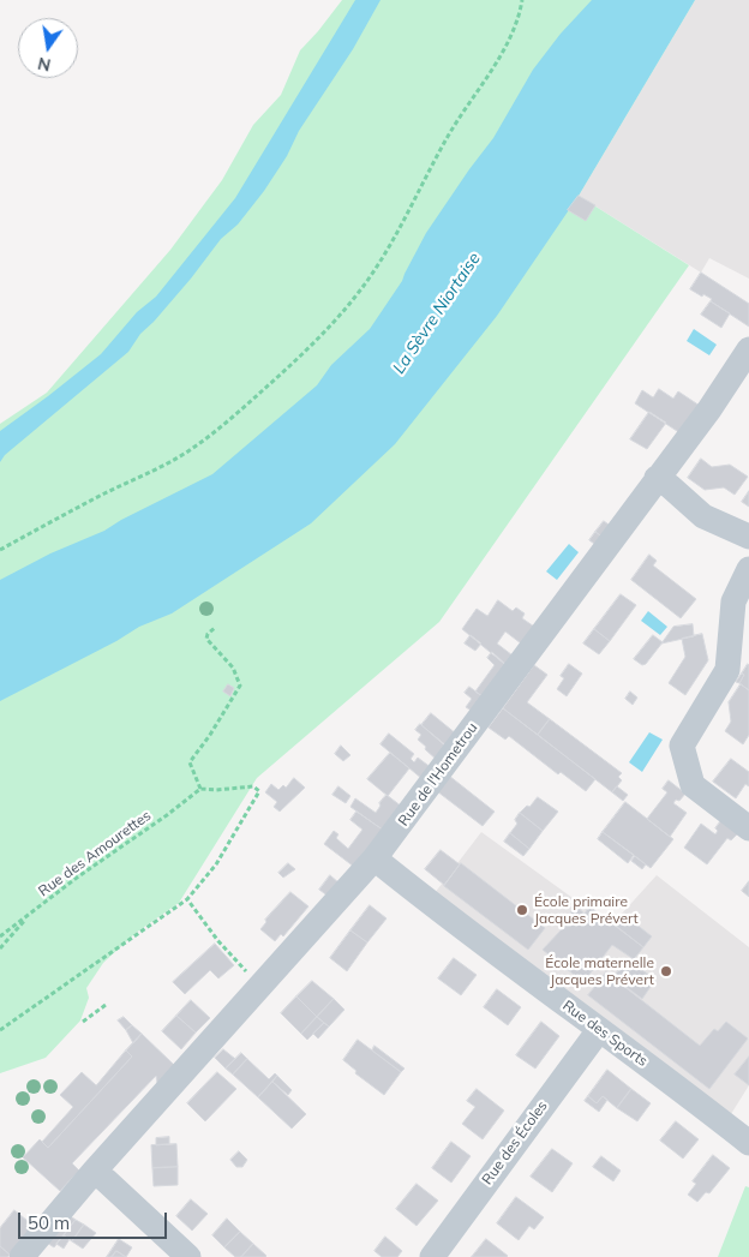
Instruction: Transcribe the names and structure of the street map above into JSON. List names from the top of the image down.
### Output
{
  "streets": {
    "street": ["Rue de l'Hometrou", "Rue des Sports", "Rue des Écoles"],
    "path": ["Rue des Amourettes"]
  },
  "crossings": [
    ["Rue de l'Hometrou", "Rue des Sports"],
    ["Rue des Sports", "Rue des Écoles"]
  ],
  "water": ["La Sèvre Niortaise"],
  "places": ["École primaire Jacques Prévert", "École maternelle Jacques Prévert"],
  "scale_bar": "50 m",
  "north": "bottom"
}
